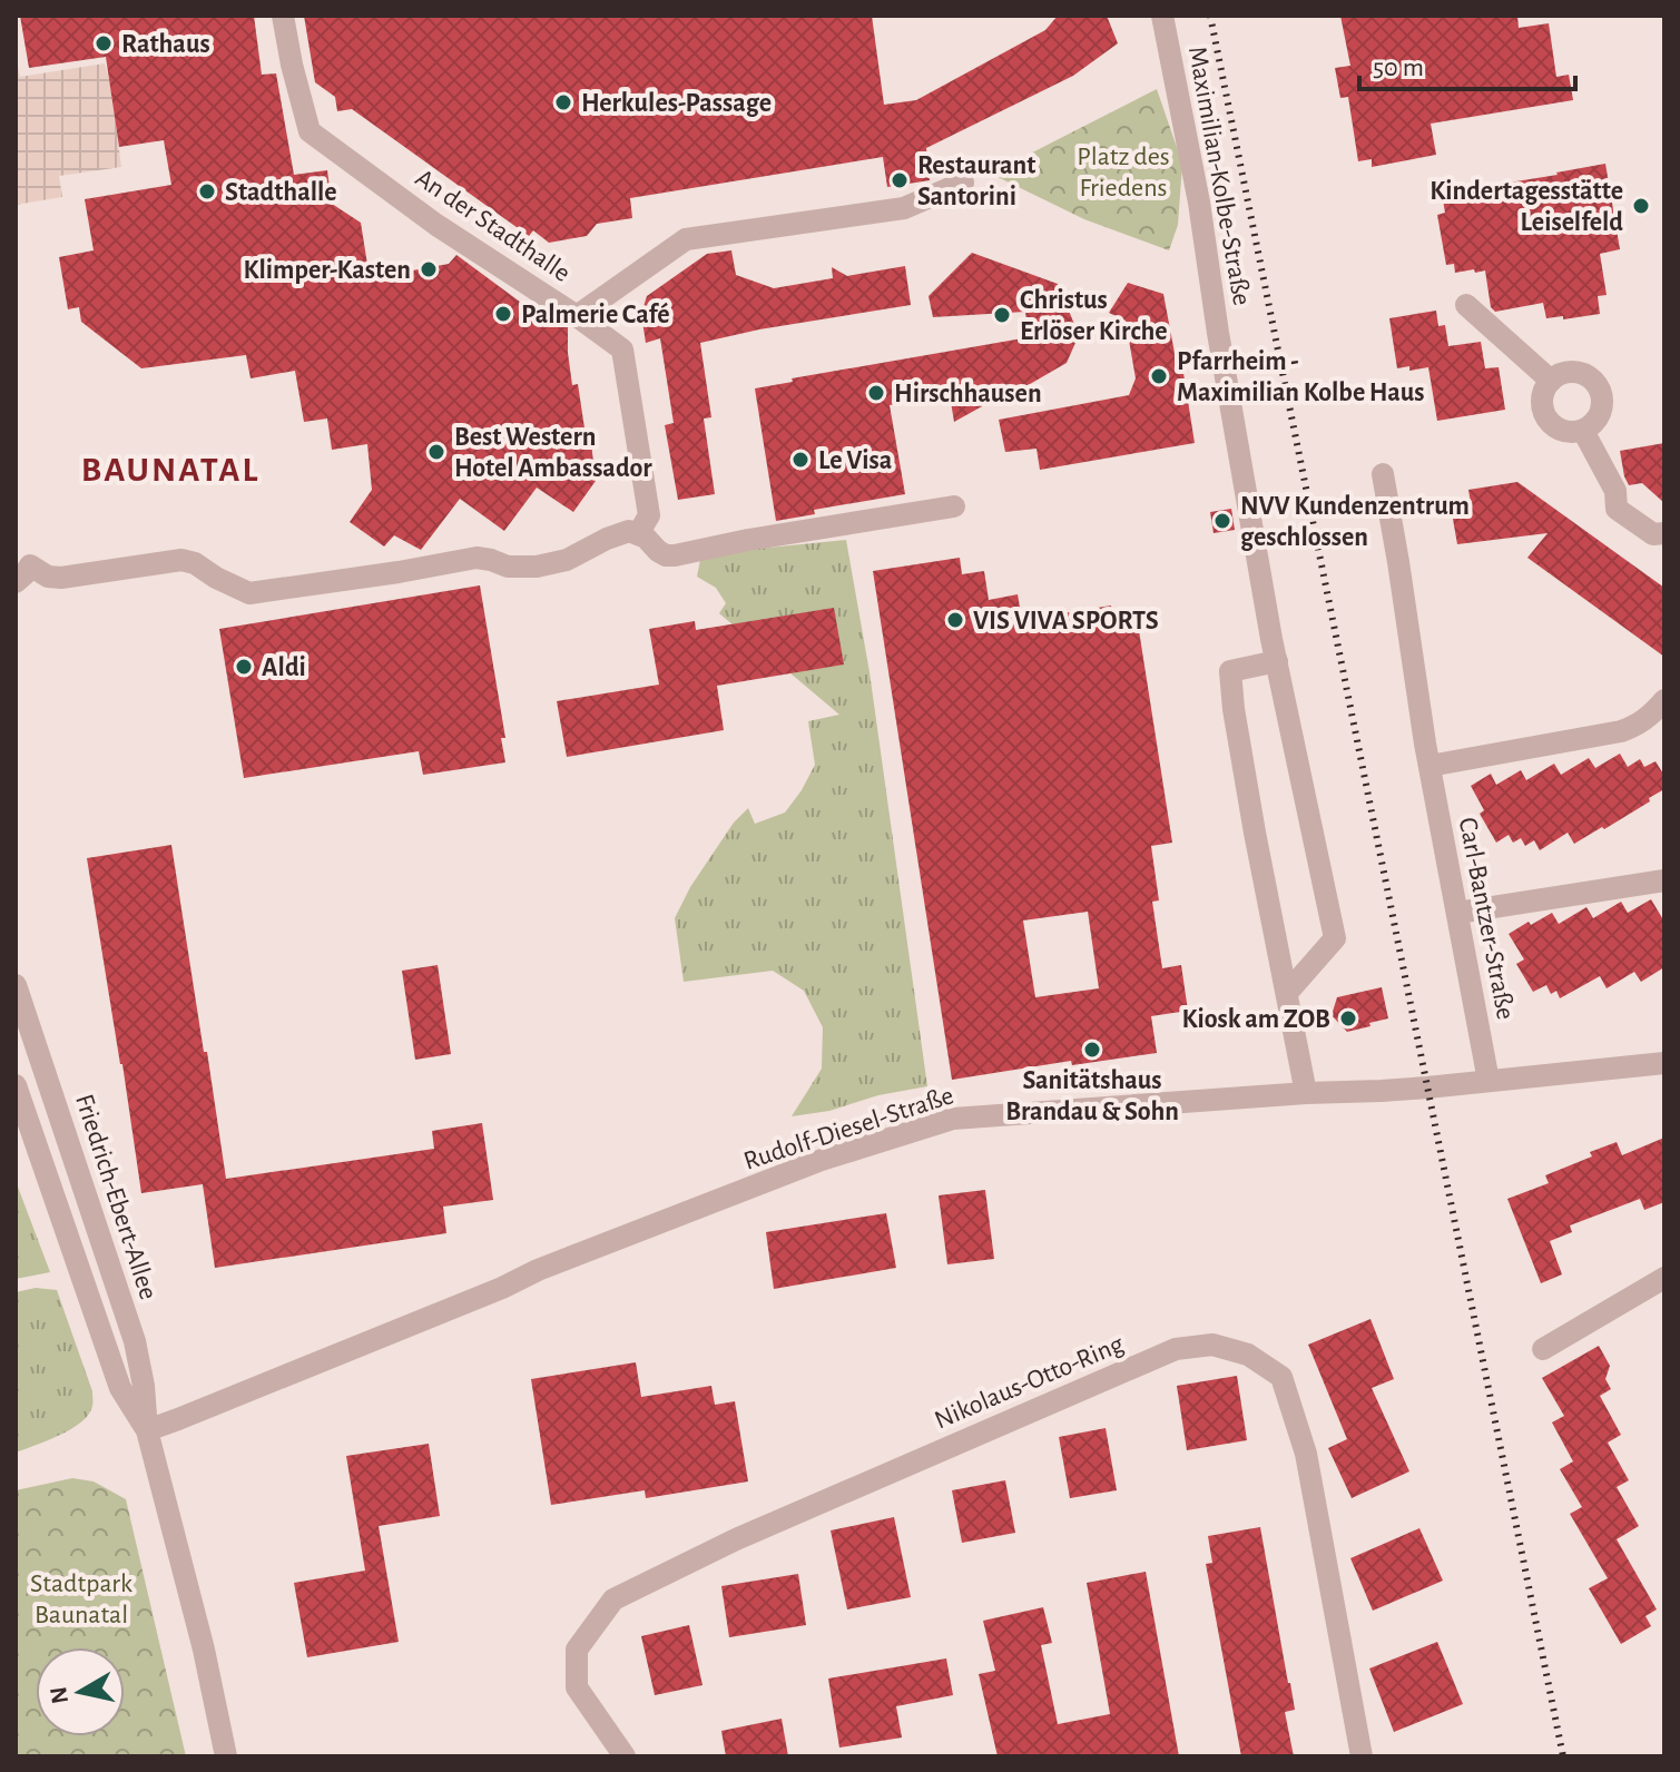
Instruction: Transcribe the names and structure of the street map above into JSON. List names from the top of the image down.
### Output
{
  "streets": {
    "street": [
      "Maximilian-Kolbe-Straße",
      "An der Stadthalle",
      "Carl-Bantzer-Straße",
      "Rudolf-Diesel-Straße",
      "Friedrich-Ebert-Allee",
      "Nikolaus-Otto-Ring"
    ]
  },
  "crossings": [
    ["Carl-Bantzer-Straße", "Rudolf-Diesel-Straße"],
    ["Rudolf-Diesel-Straße", "Friedrich-Ebert-Allee"]
  ],
  "districts": ["BAUNATAL"],
  "parks": ["Platz des Friedens", "Stadtpark Baunatal"],
  "places": [
    "Rathaus",
    "Herkules-Passage",
    "Restaurant Santorini",
    "Stadthalle",
    "Kindertagesstätte Leiselfeld",
    "Klimper-Kasten",
    "Palmerie Café",
    "Christus Erlöser Kirche",
    "Pfarrheim - Maximilian Kolbe Haus",
    "Hirschhausen",
    "Best Western Hotel Ambassador",
    "Le Visa",
    "NVV Kundenzentrum geschlossen",
    "VIS VIVA SPORTS",
    "Aldi",
    "Kiosk am ZOB",
    "Sanitätshaus Brandau & Sohn"
  ],
  "scale_bar": "50 m",
  "north": "left"
}
